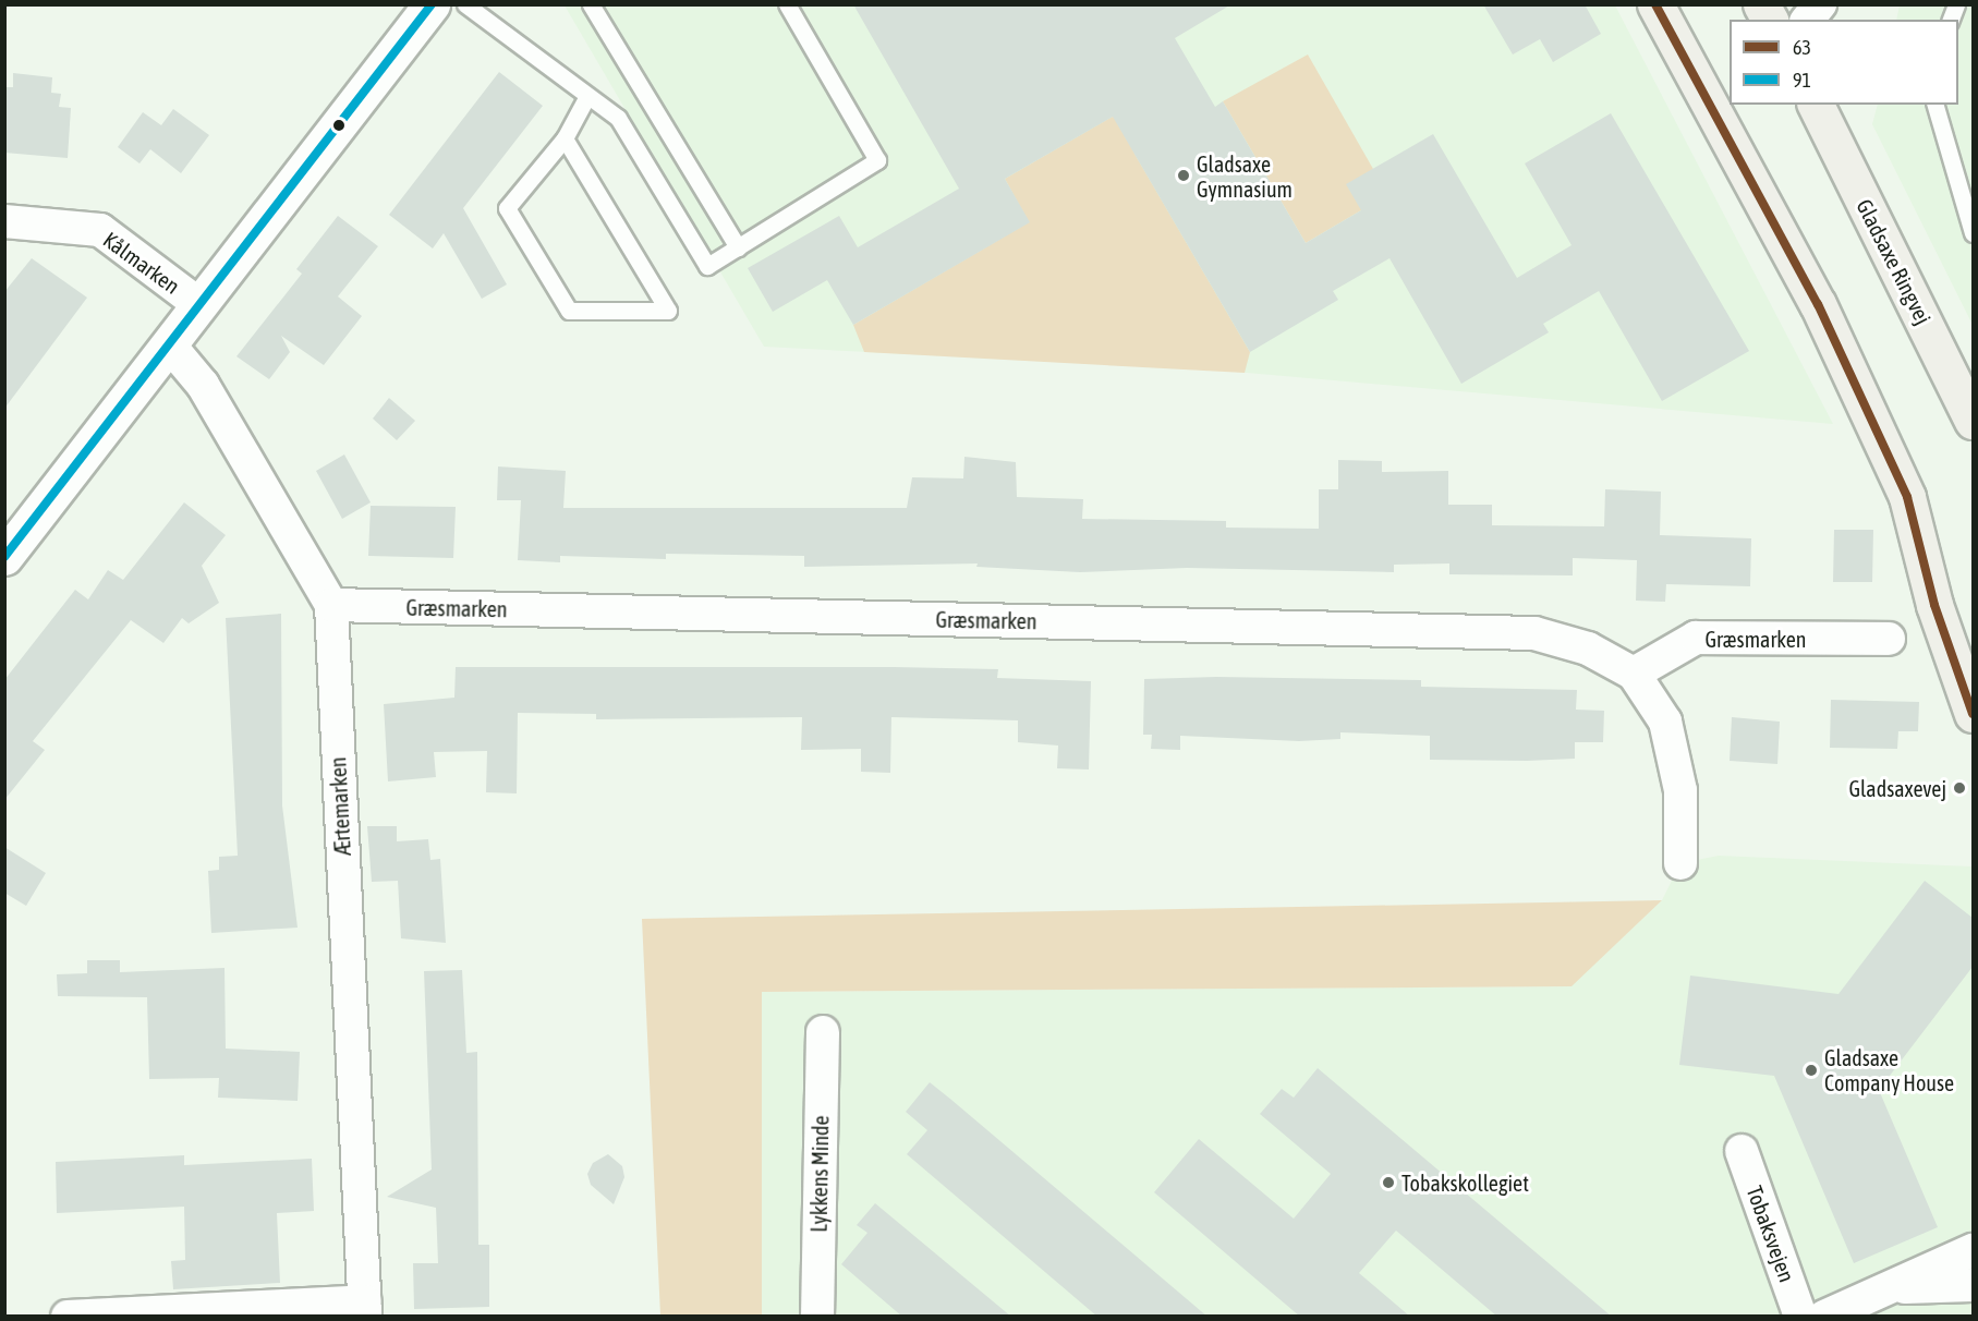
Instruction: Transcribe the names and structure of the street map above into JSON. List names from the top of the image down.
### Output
{
  "streets": {
    "main road": ["Gladsaxe Ringvej"],
    "street": [
      "Kålmarken",
      "Græsmarken",
      "Ærtemarken",
      "Lykkens Minde",
      "Tobaksvejen"
    ]
  },
  "crossings": [
    ["Græsmarken", "Ærtemarken"]
  ],
  "places": [
    "Gladsaxe Gymnasium",
    "Gladsaxevej",
    "Gladsaxe Company House",
    "Tobakskollegiet"
  ],
  "lines": ["transit line 63", "transit line 91"],
  "legend": ["63", "91"]
}
